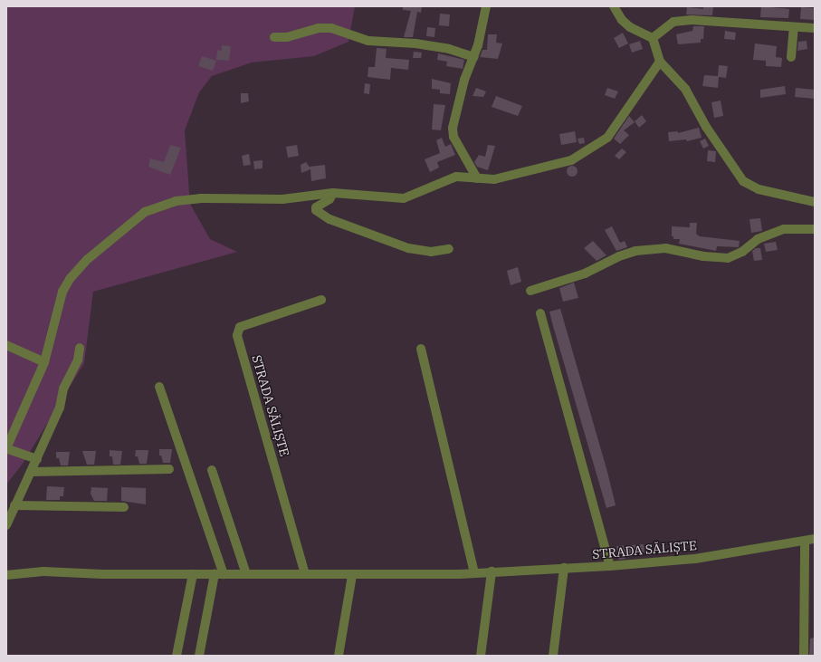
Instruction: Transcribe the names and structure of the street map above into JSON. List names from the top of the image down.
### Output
{
  "streets": {
    "street": ["STRADA SĂLIȘTE"]
  }
}
